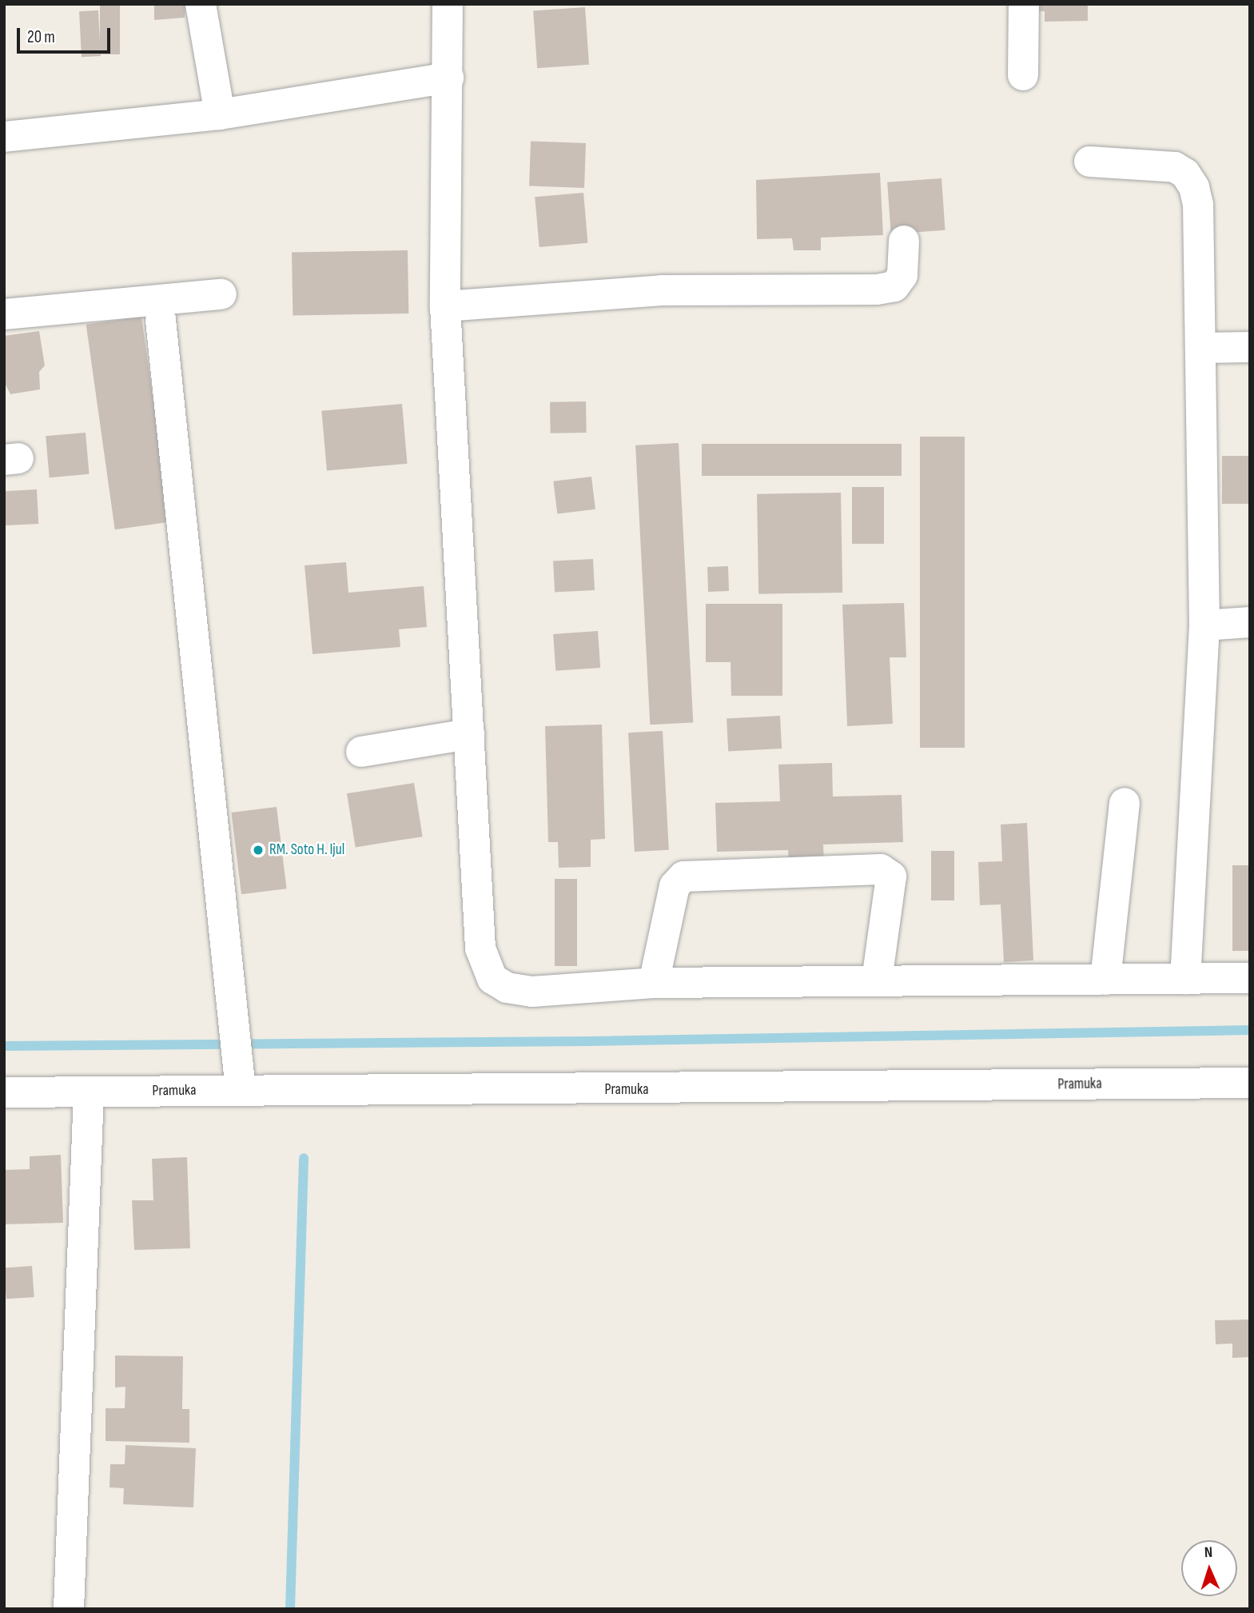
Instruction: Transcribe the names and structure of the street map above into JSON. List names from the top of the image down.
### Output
{
  "streets": {
    "street": ["Pramuka"]
  },
  "places": ["RM. Soto H. Ijul"],
  "scale_bar": "20 m",
  "north": "top"
}
